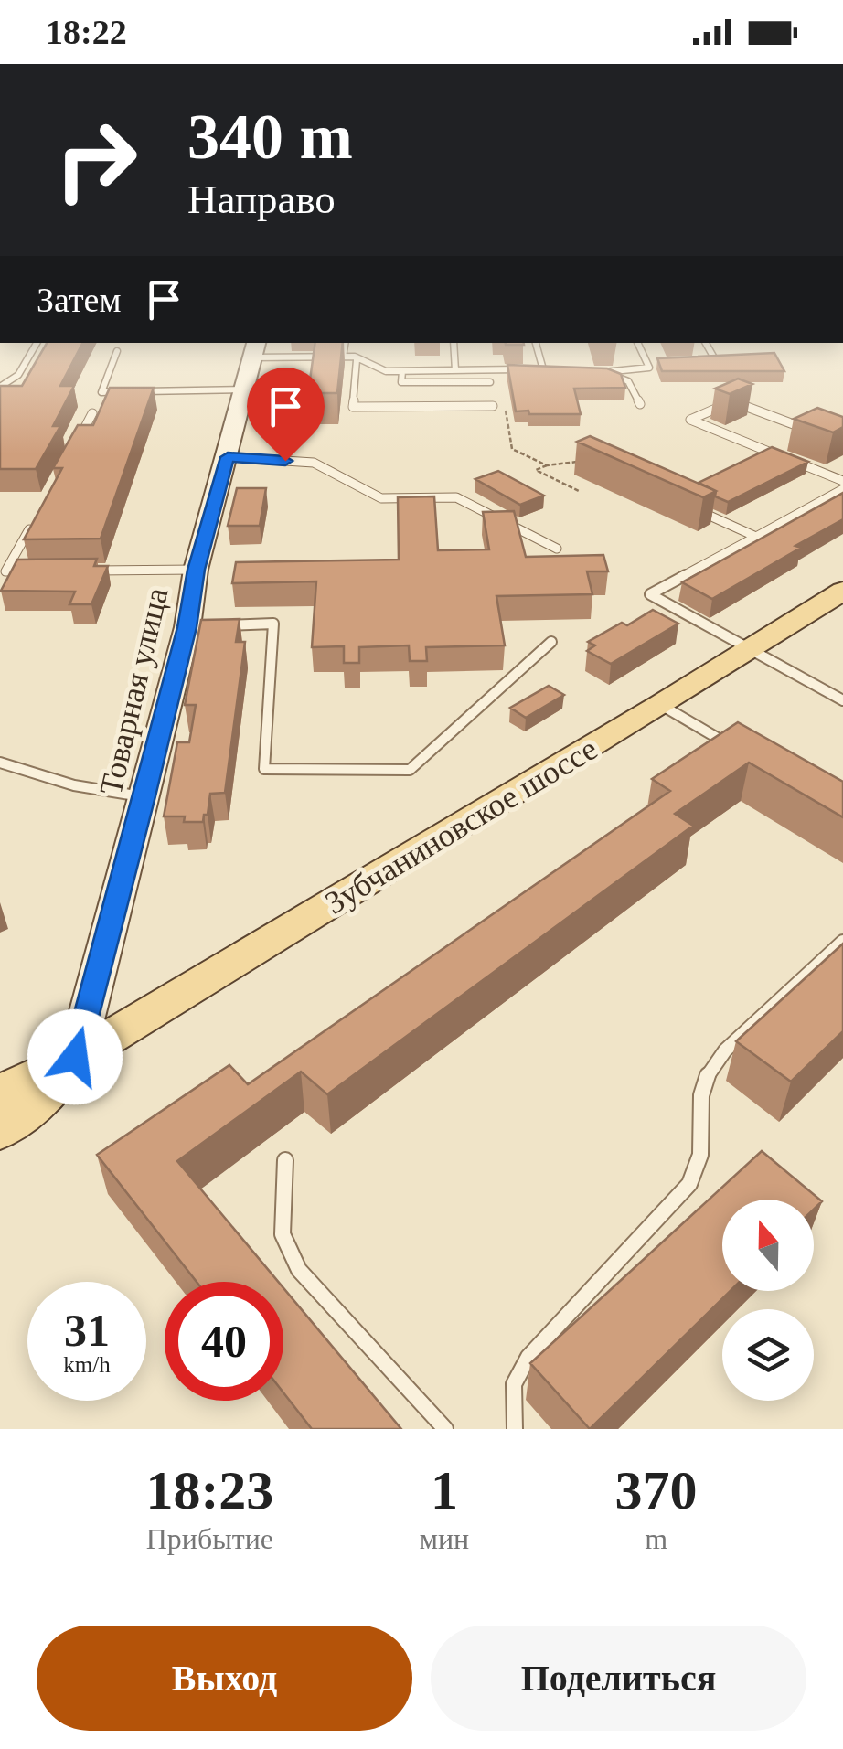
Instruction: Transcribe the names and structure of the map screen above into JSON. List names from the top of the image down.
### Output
{
  "streets": {
    "main road": ["Зубчаниновское шоссе"],
    "street": ["Товарная улица"]
  },
  "crossings": [
    ["Товарная улица", "Зубчаниновское шоссе"]
  ],
  "north": "top",
  "page": {
    "status": "18:22",
    "turn": ["340 m", "Направо"],
    "then": "Затем",
    "speed": "31 km/h",
    "limit": "40",
    "eta": [
      "18:23",
      "Прибытие",
      "1",
      "мин",
      "370",
      "m"
    ],
    "buttons": ["Выход", "Поделиться"]
  }
}
